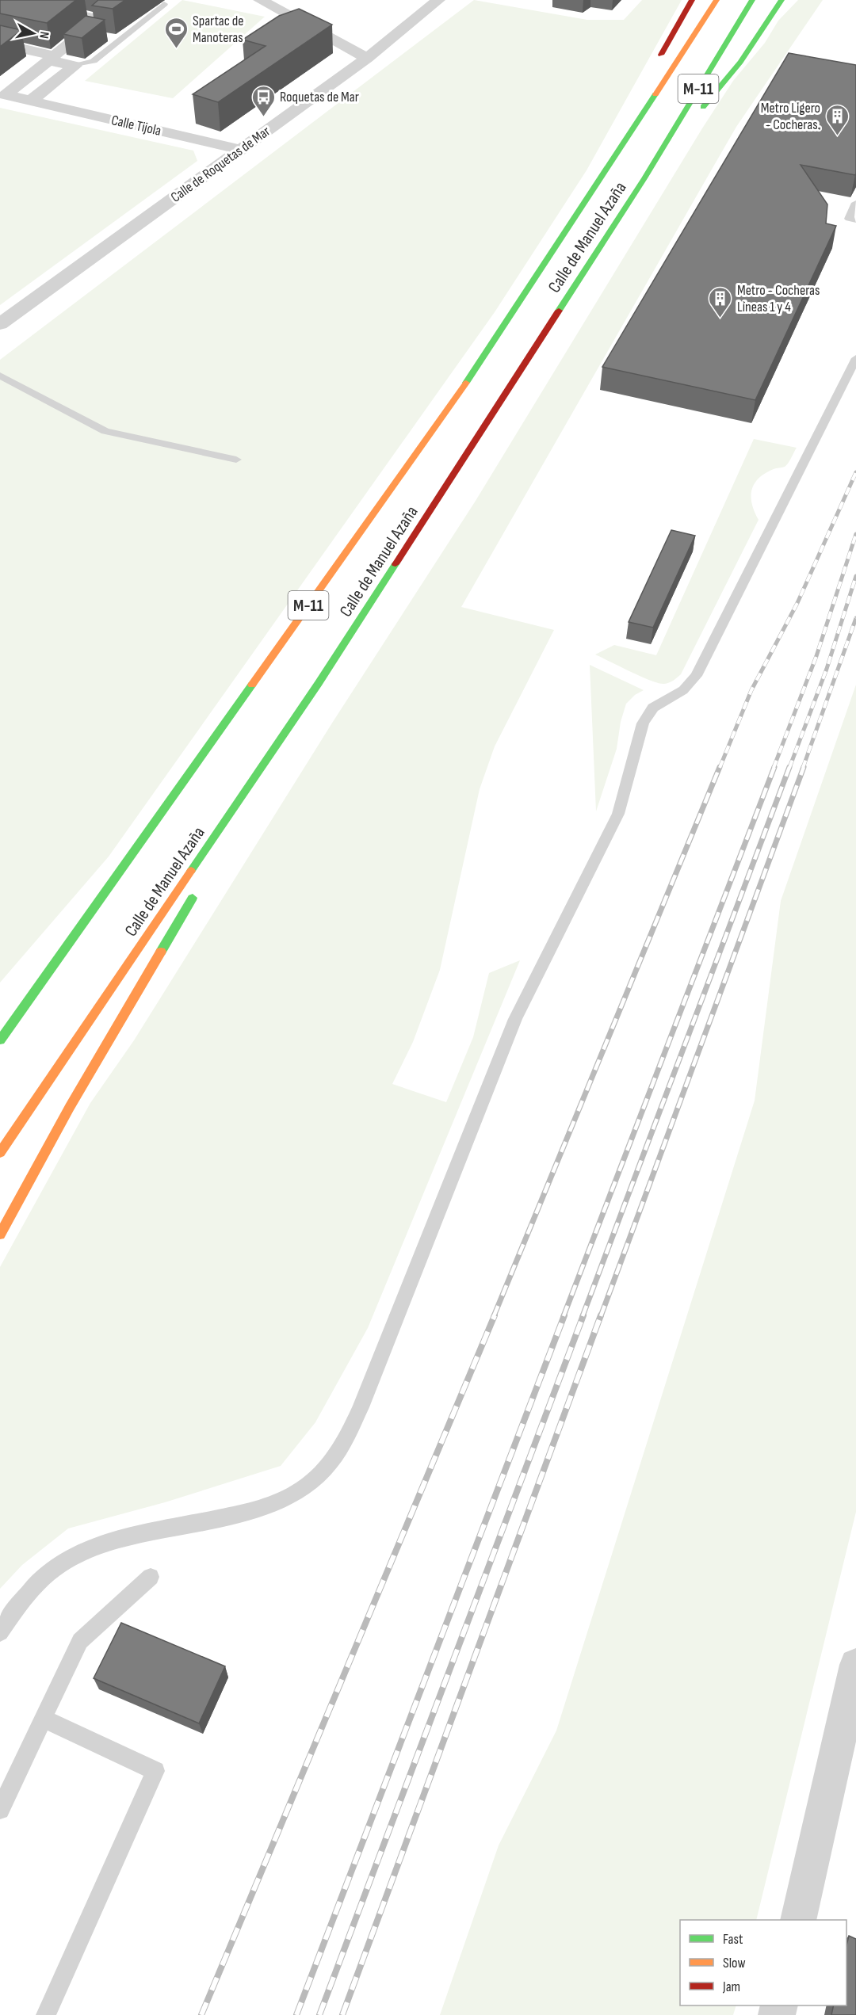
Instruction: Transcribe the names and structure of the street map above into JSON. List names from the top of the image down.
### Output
{
  "streets": {
    "highway": ["M-11", "Calle de Manuel Azaña"],
    "street": ["Calle Tijola", "Calle de Roquetas de Mar"]
  },
  "crossings": [
    ["Calle Tijola", "Calle de Roquetas de Mar"]
  ],
  "places": {
    "sports": ["Spartac de Manoteras"],
    "bus stop": ["Roquetas de Mar"],
    "building": ["Metro Ligero - Cocheras.", "Metro - Cocheras Líneas 1 y 4"]
  },
  "legend": ["Fast", "Slow", "Jam"],
  "north": "right"
}
